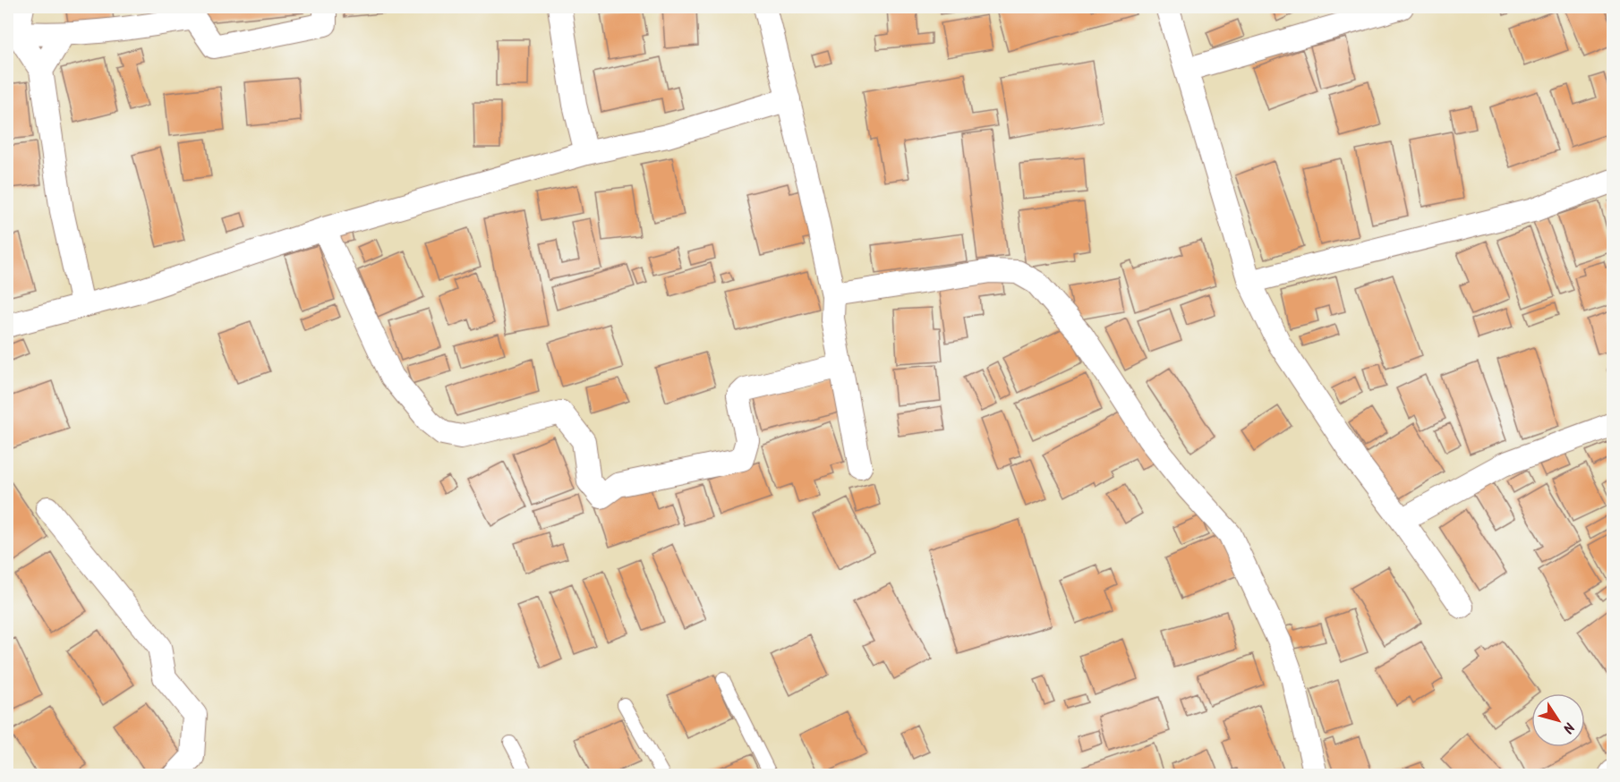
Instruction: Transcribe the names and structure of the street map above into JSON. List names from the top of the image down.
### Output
{
  "north": "bottom right"
}
